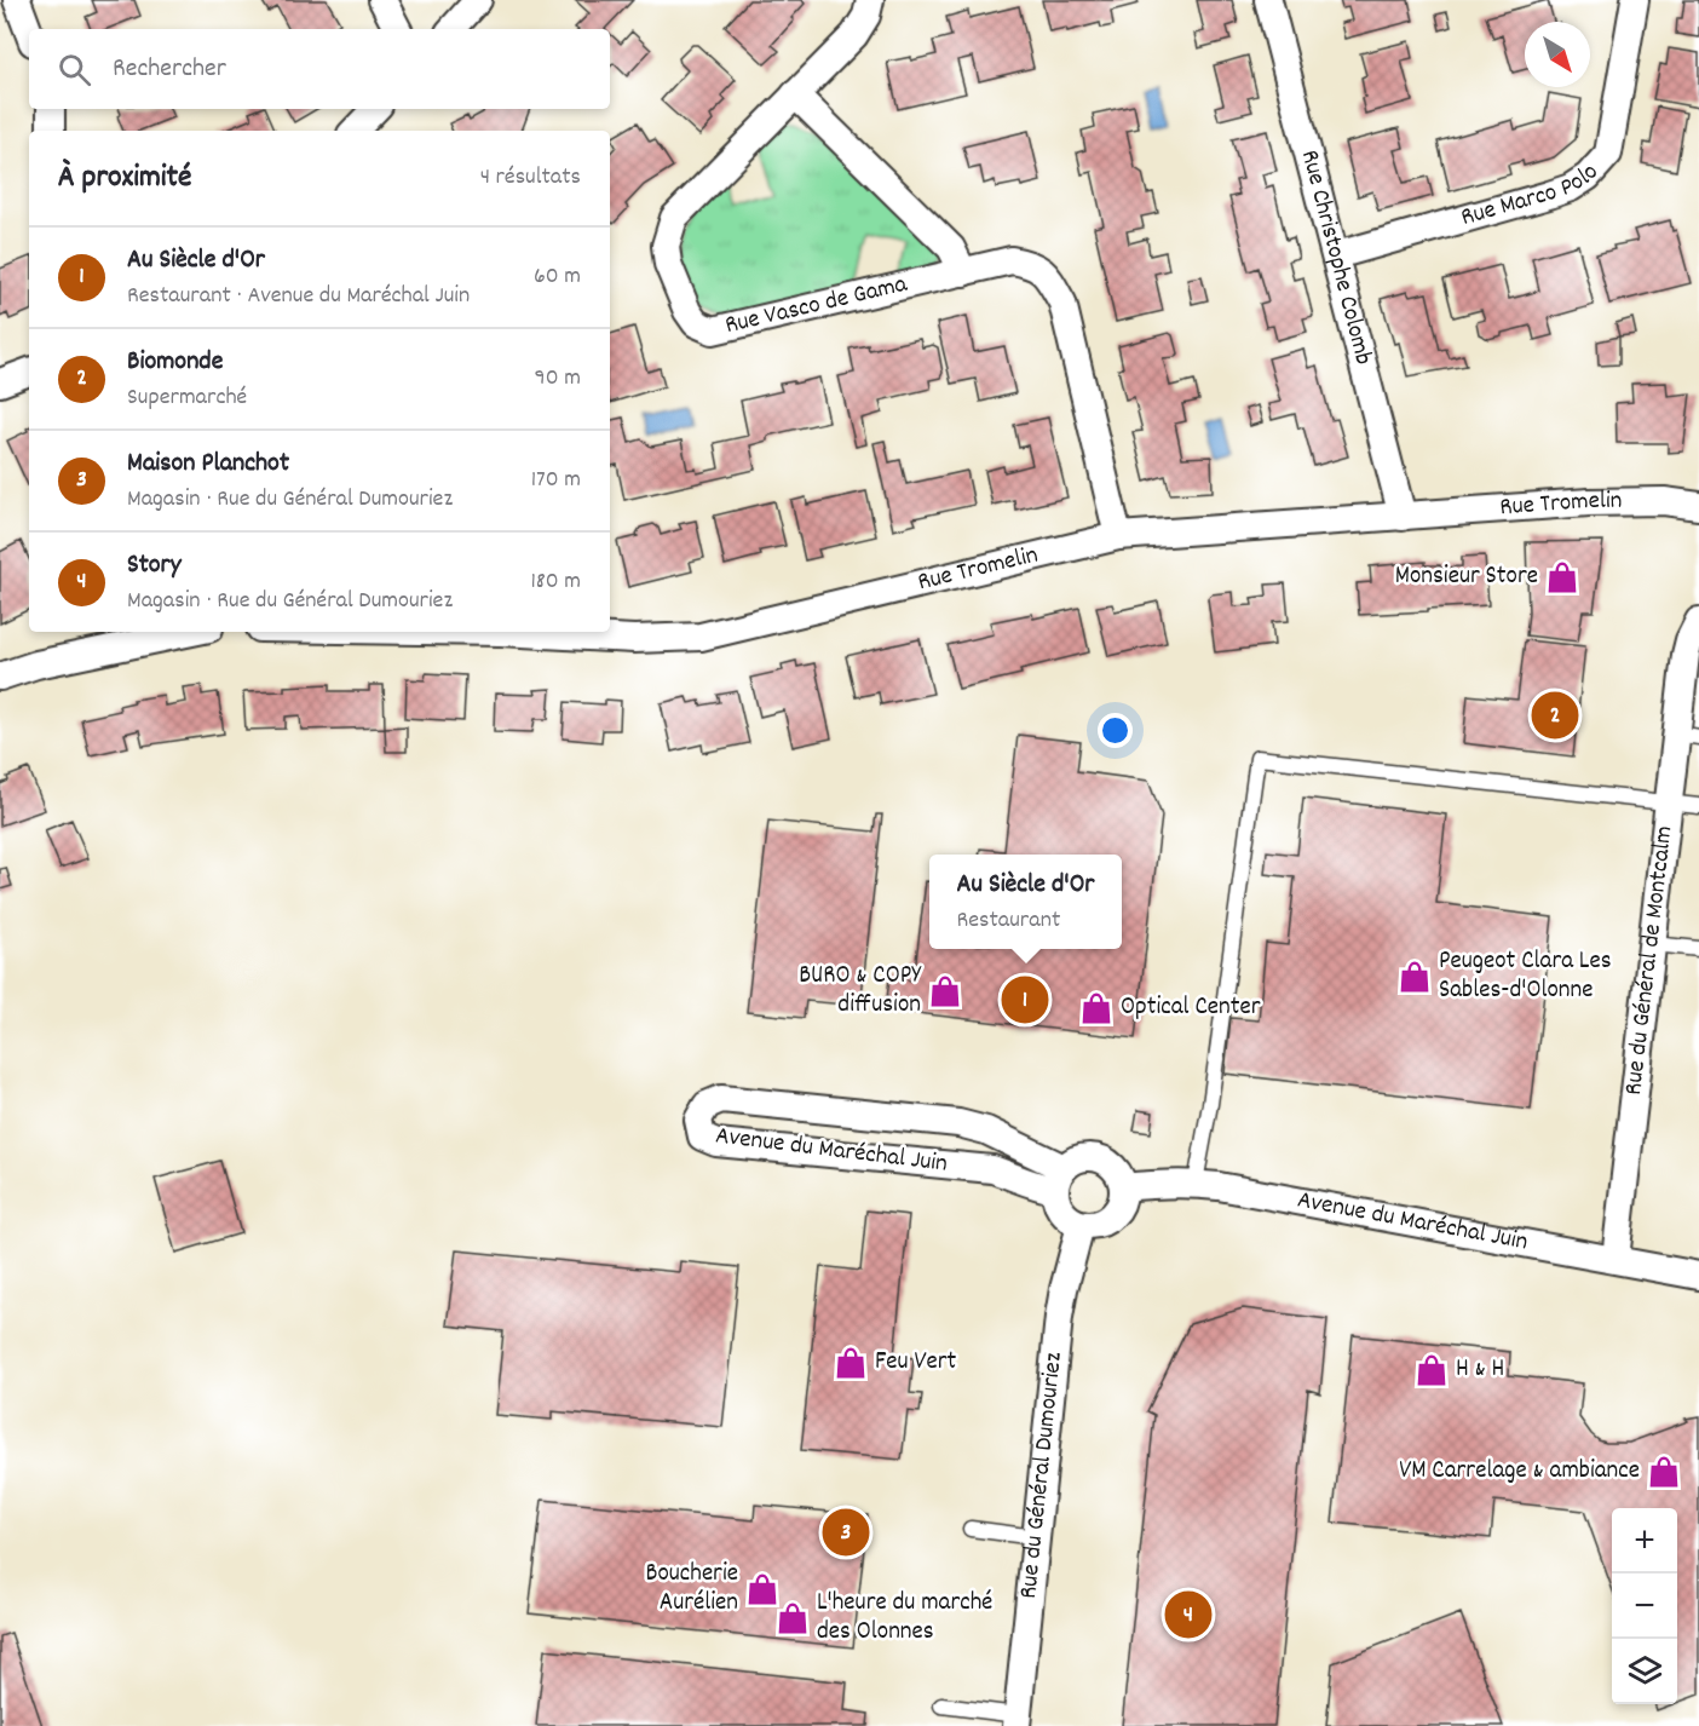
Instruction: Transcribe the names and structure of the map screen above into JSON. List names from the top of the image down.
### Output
{
  "streets": {
    "street": [
      "Rue Marco Polo",
      "Rue Christophe Colomb",
      "Rue Vasco de Gama",
      "Rue Tromelin",
      "Rue du Général de Montcalm",
      "Avenue du Maréchal Juin",
      "Rue du Général Dumouriez"
    ]
  },
  "crossings": [
    ["Rue Marco Polo", "Rue Christophe Colomb"],
    ["Rue Christophe Colomb", "Rue Tromelin"],
    ["Rue Vasco de Gama", "Rue Tromelin"],
    ["Rue du Général de Montcalm", "Avenue du Maréchal Juin"],
    ["Avenue du Maréchal Juin", "Rue du Général Dumouriez"]
  ],
  "places": {
    "shop": [
      "Monsieur Store",
      "Peugeot Clara Les Sables-d'Olonne",
      "BURO & COPY diffusion",
      "Optical Center",
      "Feu Vert",
      "H & H",
      "VM Carrelage & ambiance",
      "Boucherie Aurélien",
      "L'heure du marché des Olonnes"
    ]
  },
  "north": "bottom right",
  "page": {
    "search": "Rechercher",
    "heading": ["À proximité", "4 résultats"],
    "list": [
      {
        "mark": "1",
        "name": "Au Siècle d'Or",
        "note": "Restaurant · Avenue du Maréchal Juin",
        "value": "60 m"
      },
      {
        "mark": "2",
        "name": "Biomonde",
        "note": "Supermarché",
        "value": "90 m"
      },
      {
        "mark": "3",
        "name": "Maison Planchot",
        "note": "Magasin · Rue du Général Dumouriez",
        "value": "170 m"
      },
      {
        "mark": "4",
        "name": "Story",
        "note": "Magasin · Rue du Général Dumouriez",
        "value": "180 m"
      }
    ],
    "pins": [
      "2",
      "1",
      "3",
      "4"
    ],
    "popup": ["Au Siècle d'Or", "Restaurant"],
    "map_buttons": ["+", "−"]
  }
}
